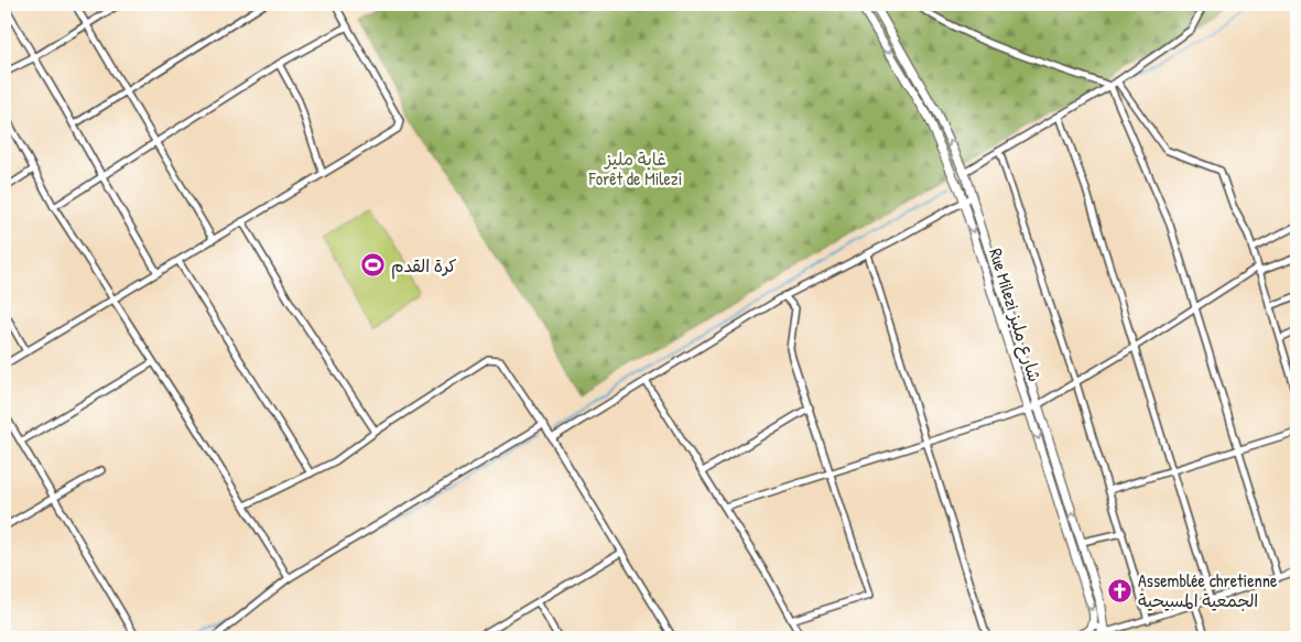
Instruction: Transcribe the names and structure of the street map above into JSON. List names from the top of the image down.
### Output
{
  "streets": {
    "street": ["Rue Milezi شارع مليز"]
  },
  "parks": ["غابة مليز Forêt de Milezi"],
  "places": {
    "sports": ["كرة القدم"],
    "church": ["Assemblée chretienne الجمعية المسيحية"]
  }
}
